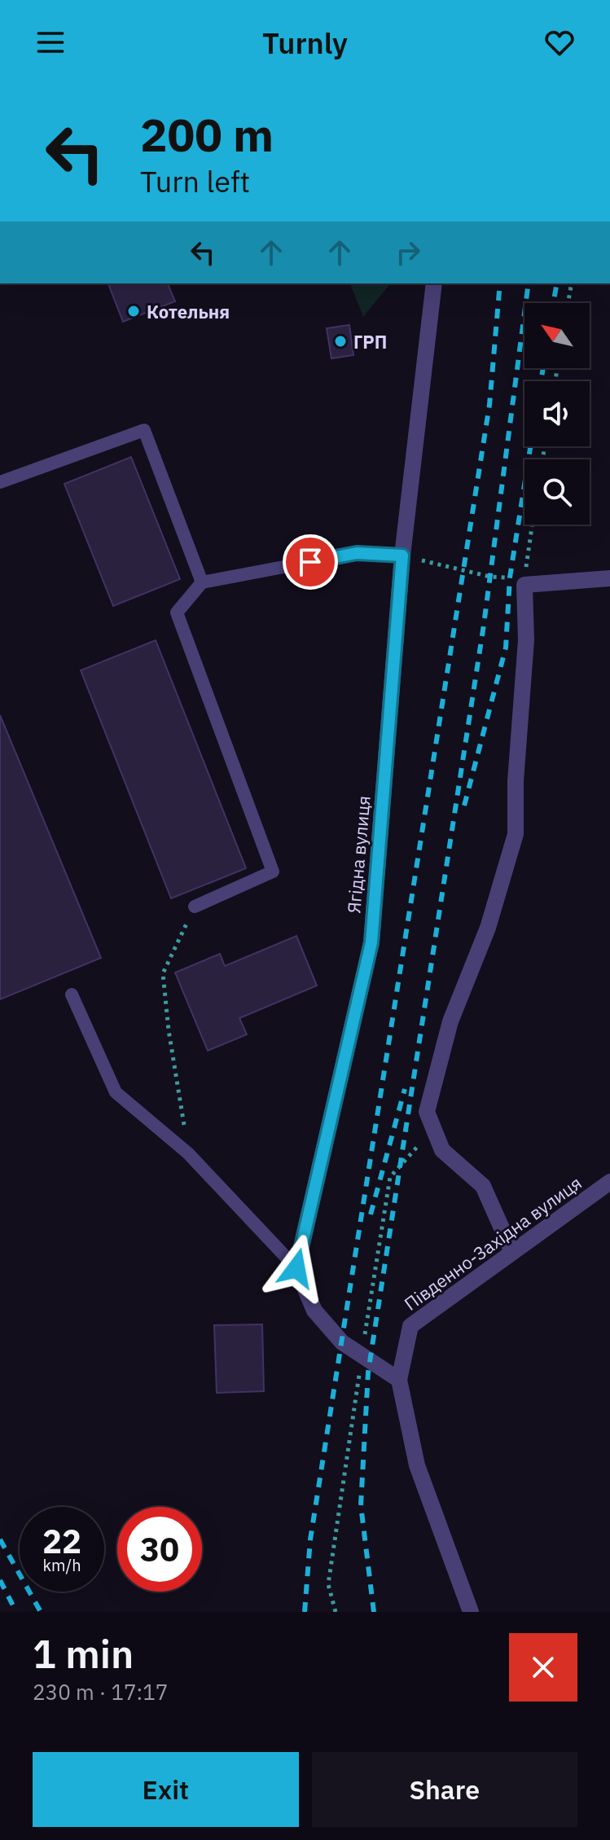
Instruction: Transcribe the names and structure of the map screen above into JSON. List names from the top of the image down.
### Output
{
  "streets": {
    "street": ["Ягідна вулиця", "Південно-Західна вулиця"]
  },
  "places": ["Котельня", "ГРП"],
  "north": "top left",
  "page": {
    "header": "Turnly",
    "turn": ["200 m", "Turn left"],
    "speed": "22 km/h",
    "limit": "30",
    "heading": ["1 min", "230 m · 17:17"],
    "buttons": ["Exit", "Share"]
  }
}
